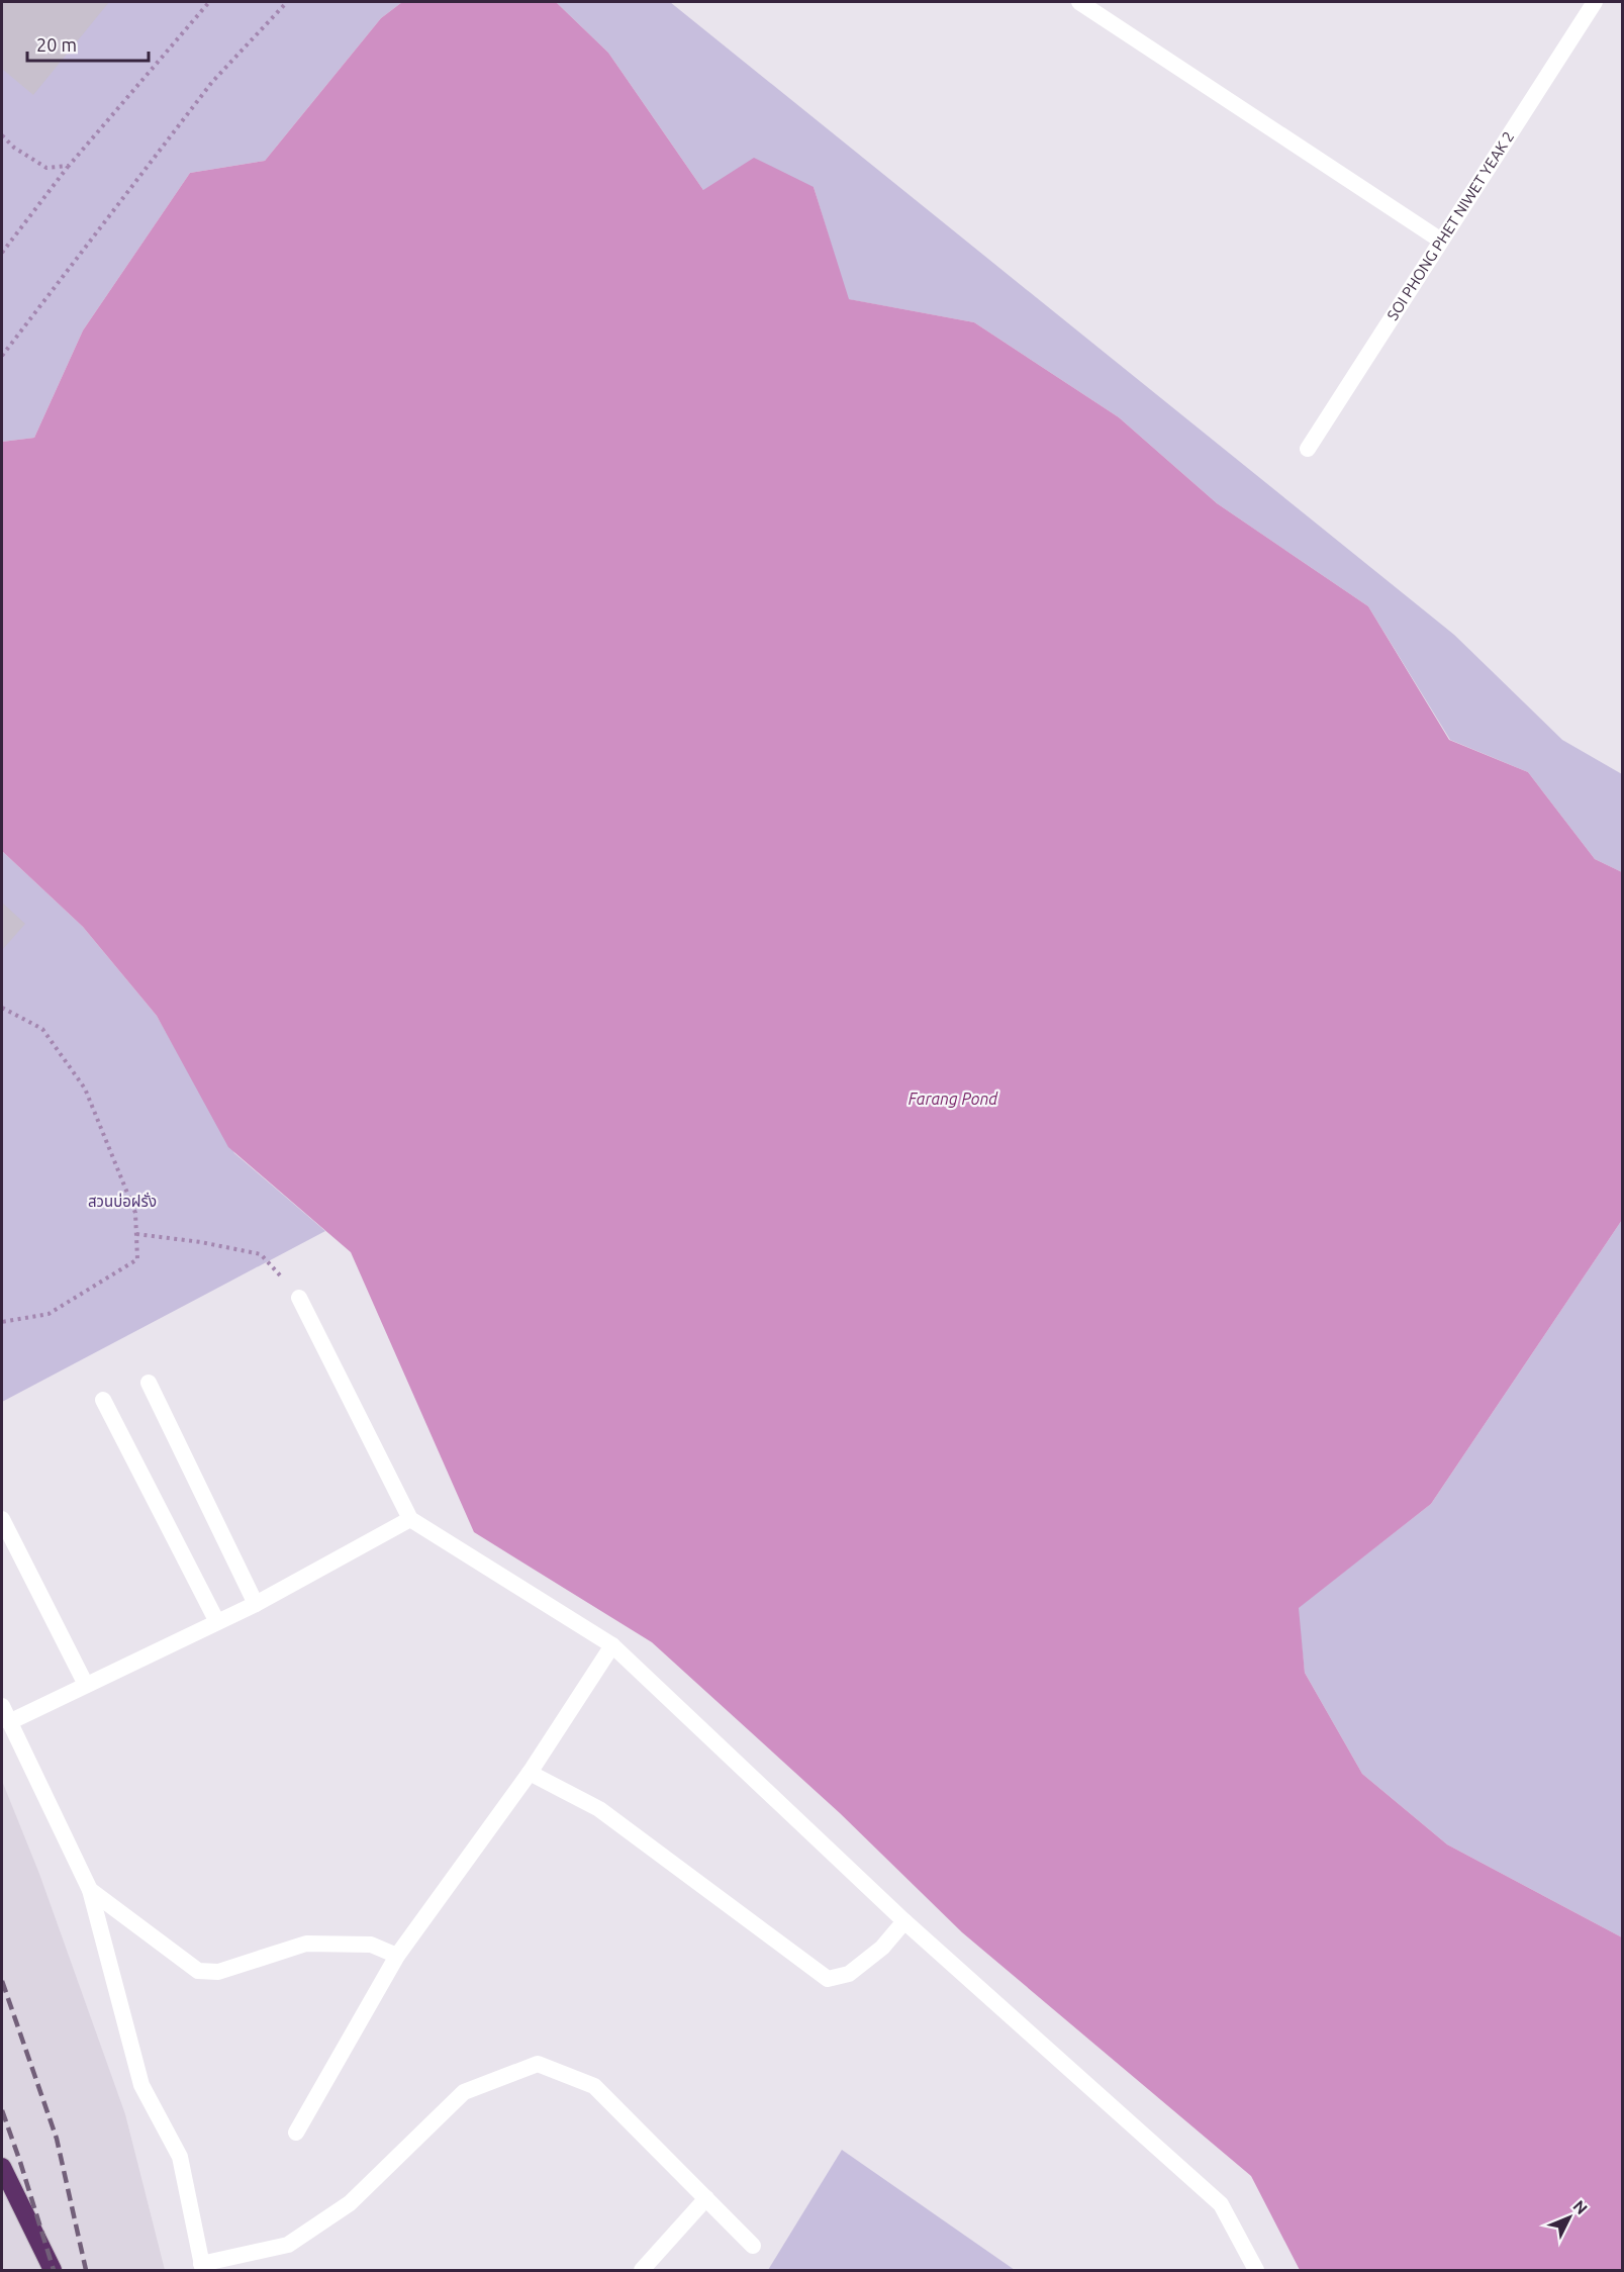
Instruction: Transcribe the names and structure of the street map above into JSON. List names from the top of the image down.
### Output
{
  "streets": {
    "street": ["SOI PHONG PHET NIWET YEAK 2"]
  },
  "water": ["Farang Pond"],
  "parks": ["สวนบ่อฝรั่ง"],
  "scale_bar": "20 m",
  "north": "top right"
}
